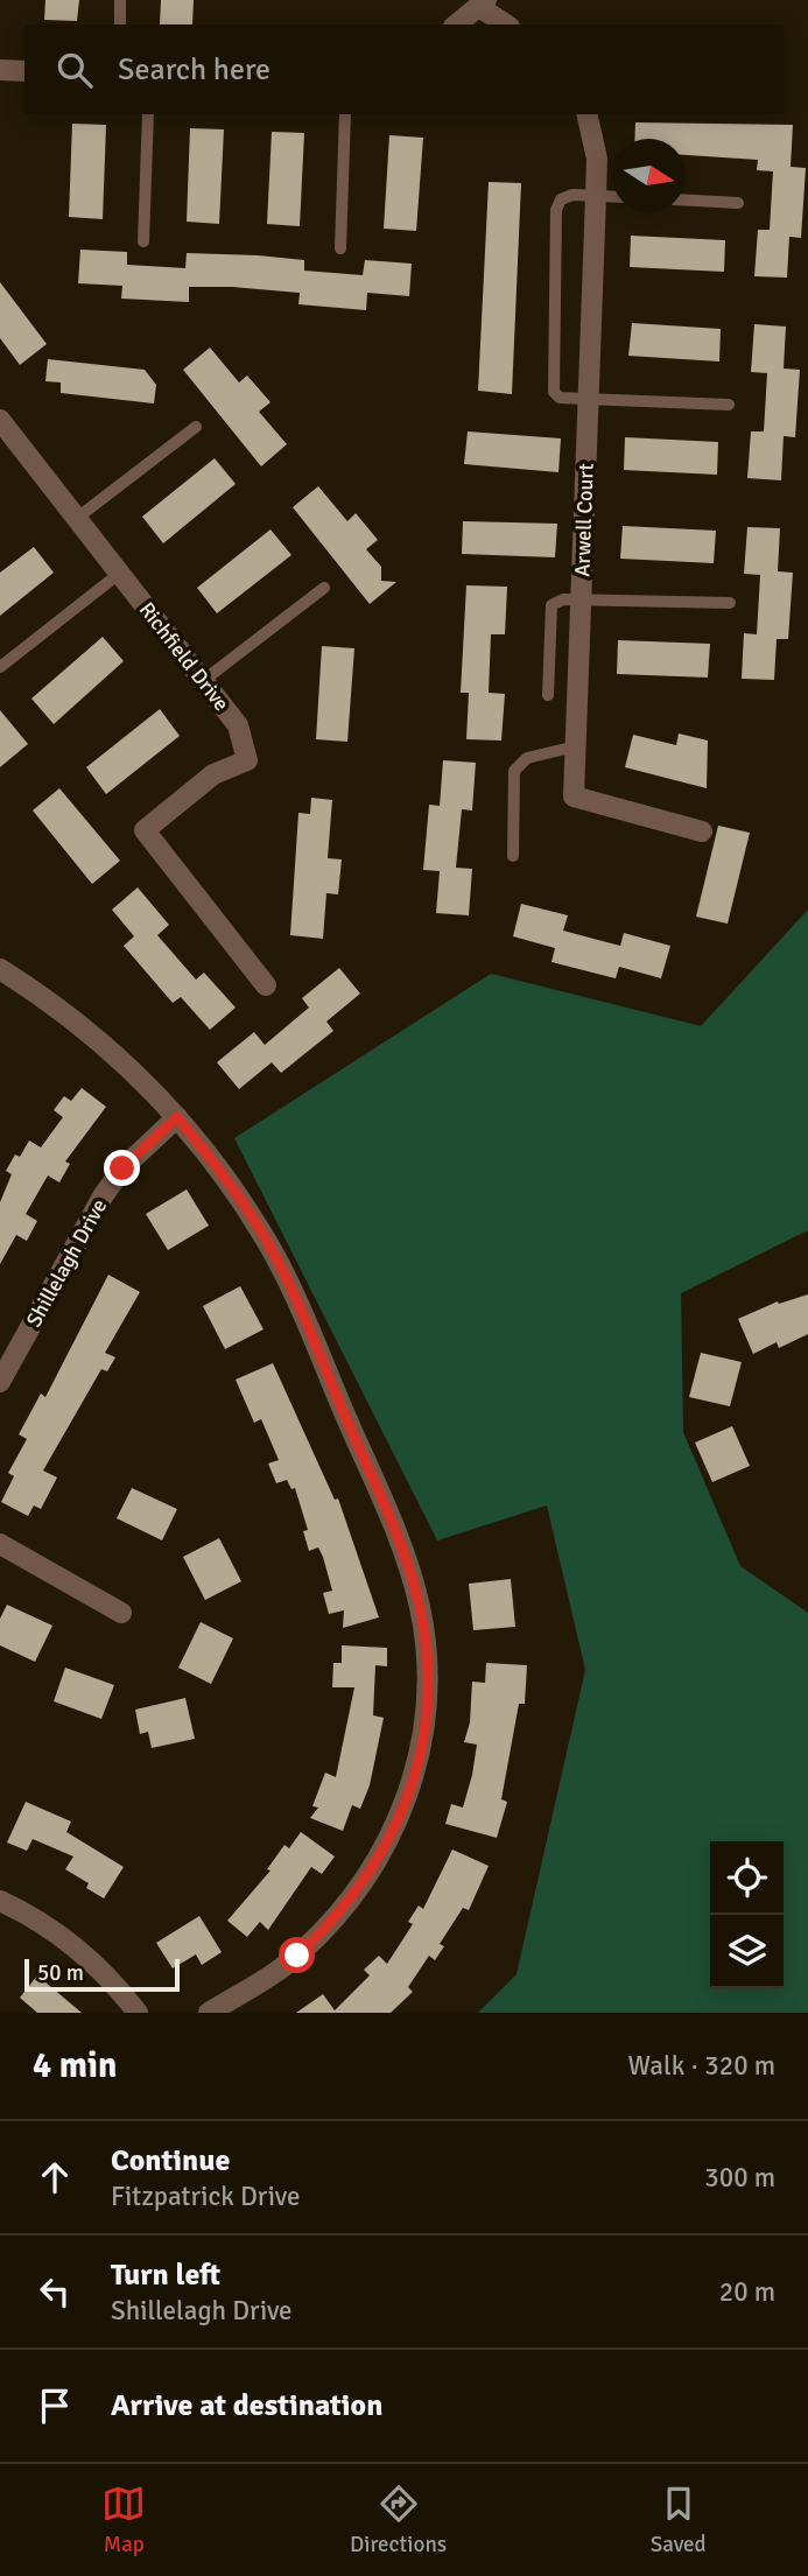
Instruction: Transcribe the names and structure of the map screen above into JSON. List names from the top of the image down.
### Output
{
  "streets": {
    "street": ["Arwell Court", "Richfield Drive", "Shillelagh Drive"]
  },
  "scale_bar": "50 m",
  "north": "right",
  "page": {
    "search": "Search here",
    "scale": "50 m",
    "heading": ["4 min", "Walk · 320 m"],
    "list": [
      ["Continue", "Fitzpatrick Drive", "300 m"],
      ["Turn left", "Shillelagh Drive", "20 m"],
      "Arrive at destination"
    ],
    "nav": ["Map", "Directions", "Saved"]
  }
}
